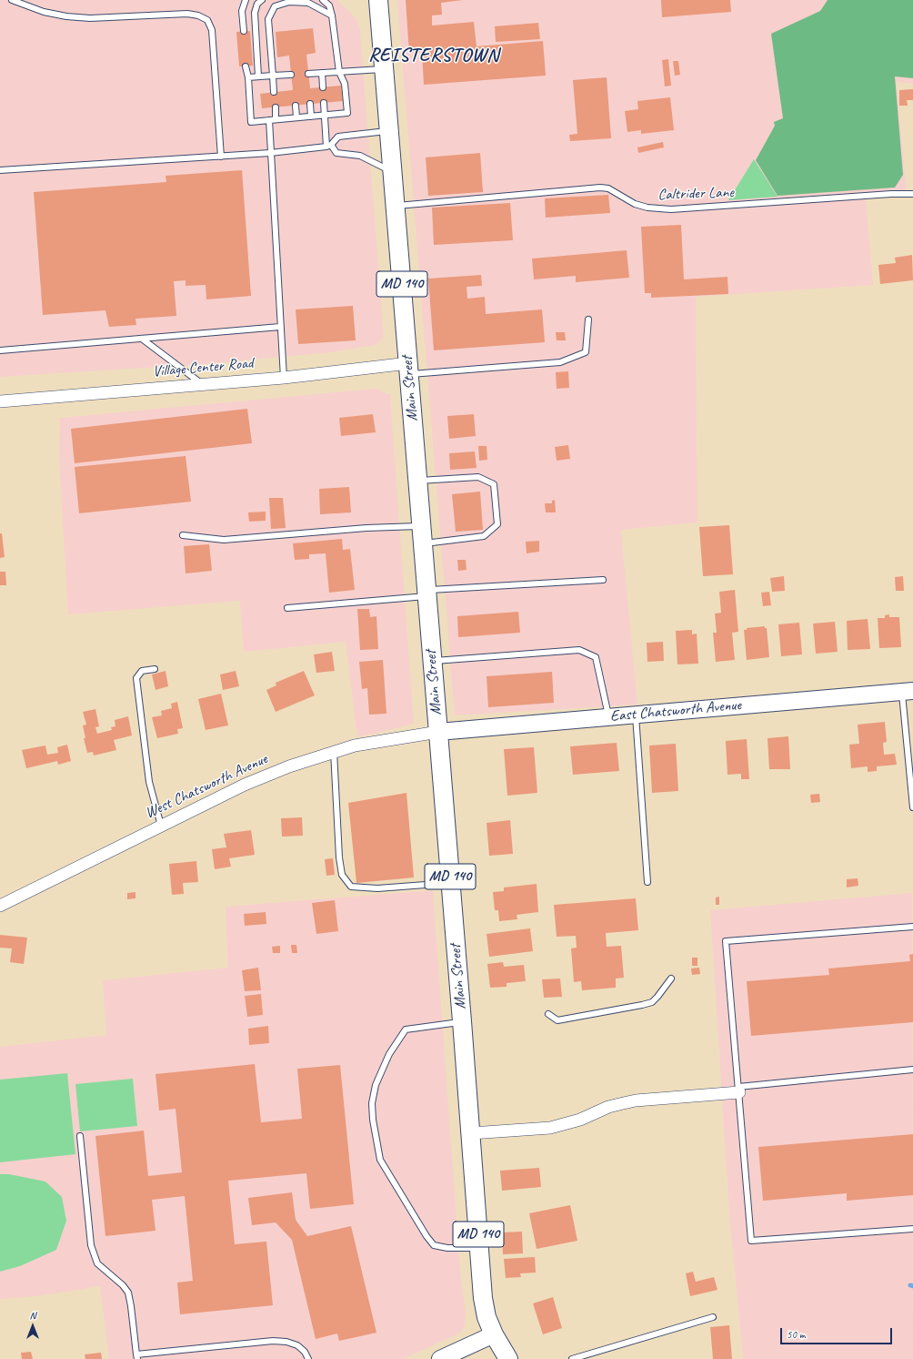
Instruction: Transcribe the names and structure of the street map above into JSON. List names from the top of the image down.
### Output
{
  "streets": {
    "main road": ["MD 140", "Main Street"],
    "street": ["Village Center Road", "East Chatsworth Avenue", "West Chatsworth Avenue"],
    "lane": ["Caltrider Lane"]
  },
  "crossings": [
    ["Caltrider Lane", "Main Street"],
    ["Village Center Road", "Main Street"],
    ["Main Street", "East Chatsworth Avenue"],
    ["Main Street", "West Chatsworth Avenue"],
    ["East Chatsworth Avenue", "West Chatsworth Avenue"]
  ],
  "districts": ["REISTERSTOWN"],
  "scale_bar": "50 m",
  "north": "top"
}
